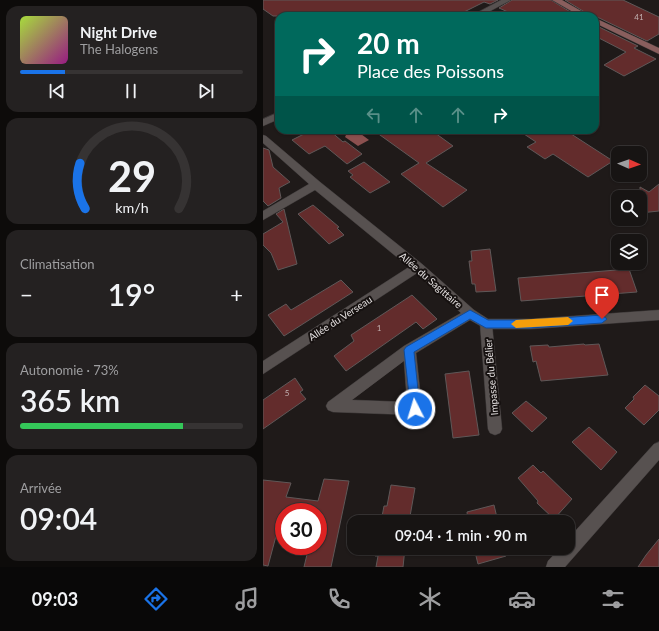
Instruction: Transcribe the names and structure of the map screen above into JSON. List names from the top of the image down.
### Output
{
  "streets": {
    "street": ["Allée du Sagittaire", "Allée du Verseau"],
    "lane": ["Impasse du Bélier"]
  },
  "crossings": [
    ["Allée du Sagittaire", "Allée du Verseau"],
    ["Allée du Sagittaire", "Impasse du Bélier"]
  ],
  "house_numbers": ["41", "1", "5"],
  "north": "right",
  "page": {
    "turn": ["20 m", "Place des Poissons"],
    "song": ["Night Drive", "The Halogens"],
    "tile": [
      "Climatisation",
      ["Autonomie · 73%", "365 km"],
      ["Arrivée", "09:04"]
    ],
    "heat": ["−", "19°", "+"],
    "limit": "30",
    "trip": "09:04 · 1 min · 90 m",
    "tabs": "09:03",
    "gauge": ["29", "km/h"]
  }
}
